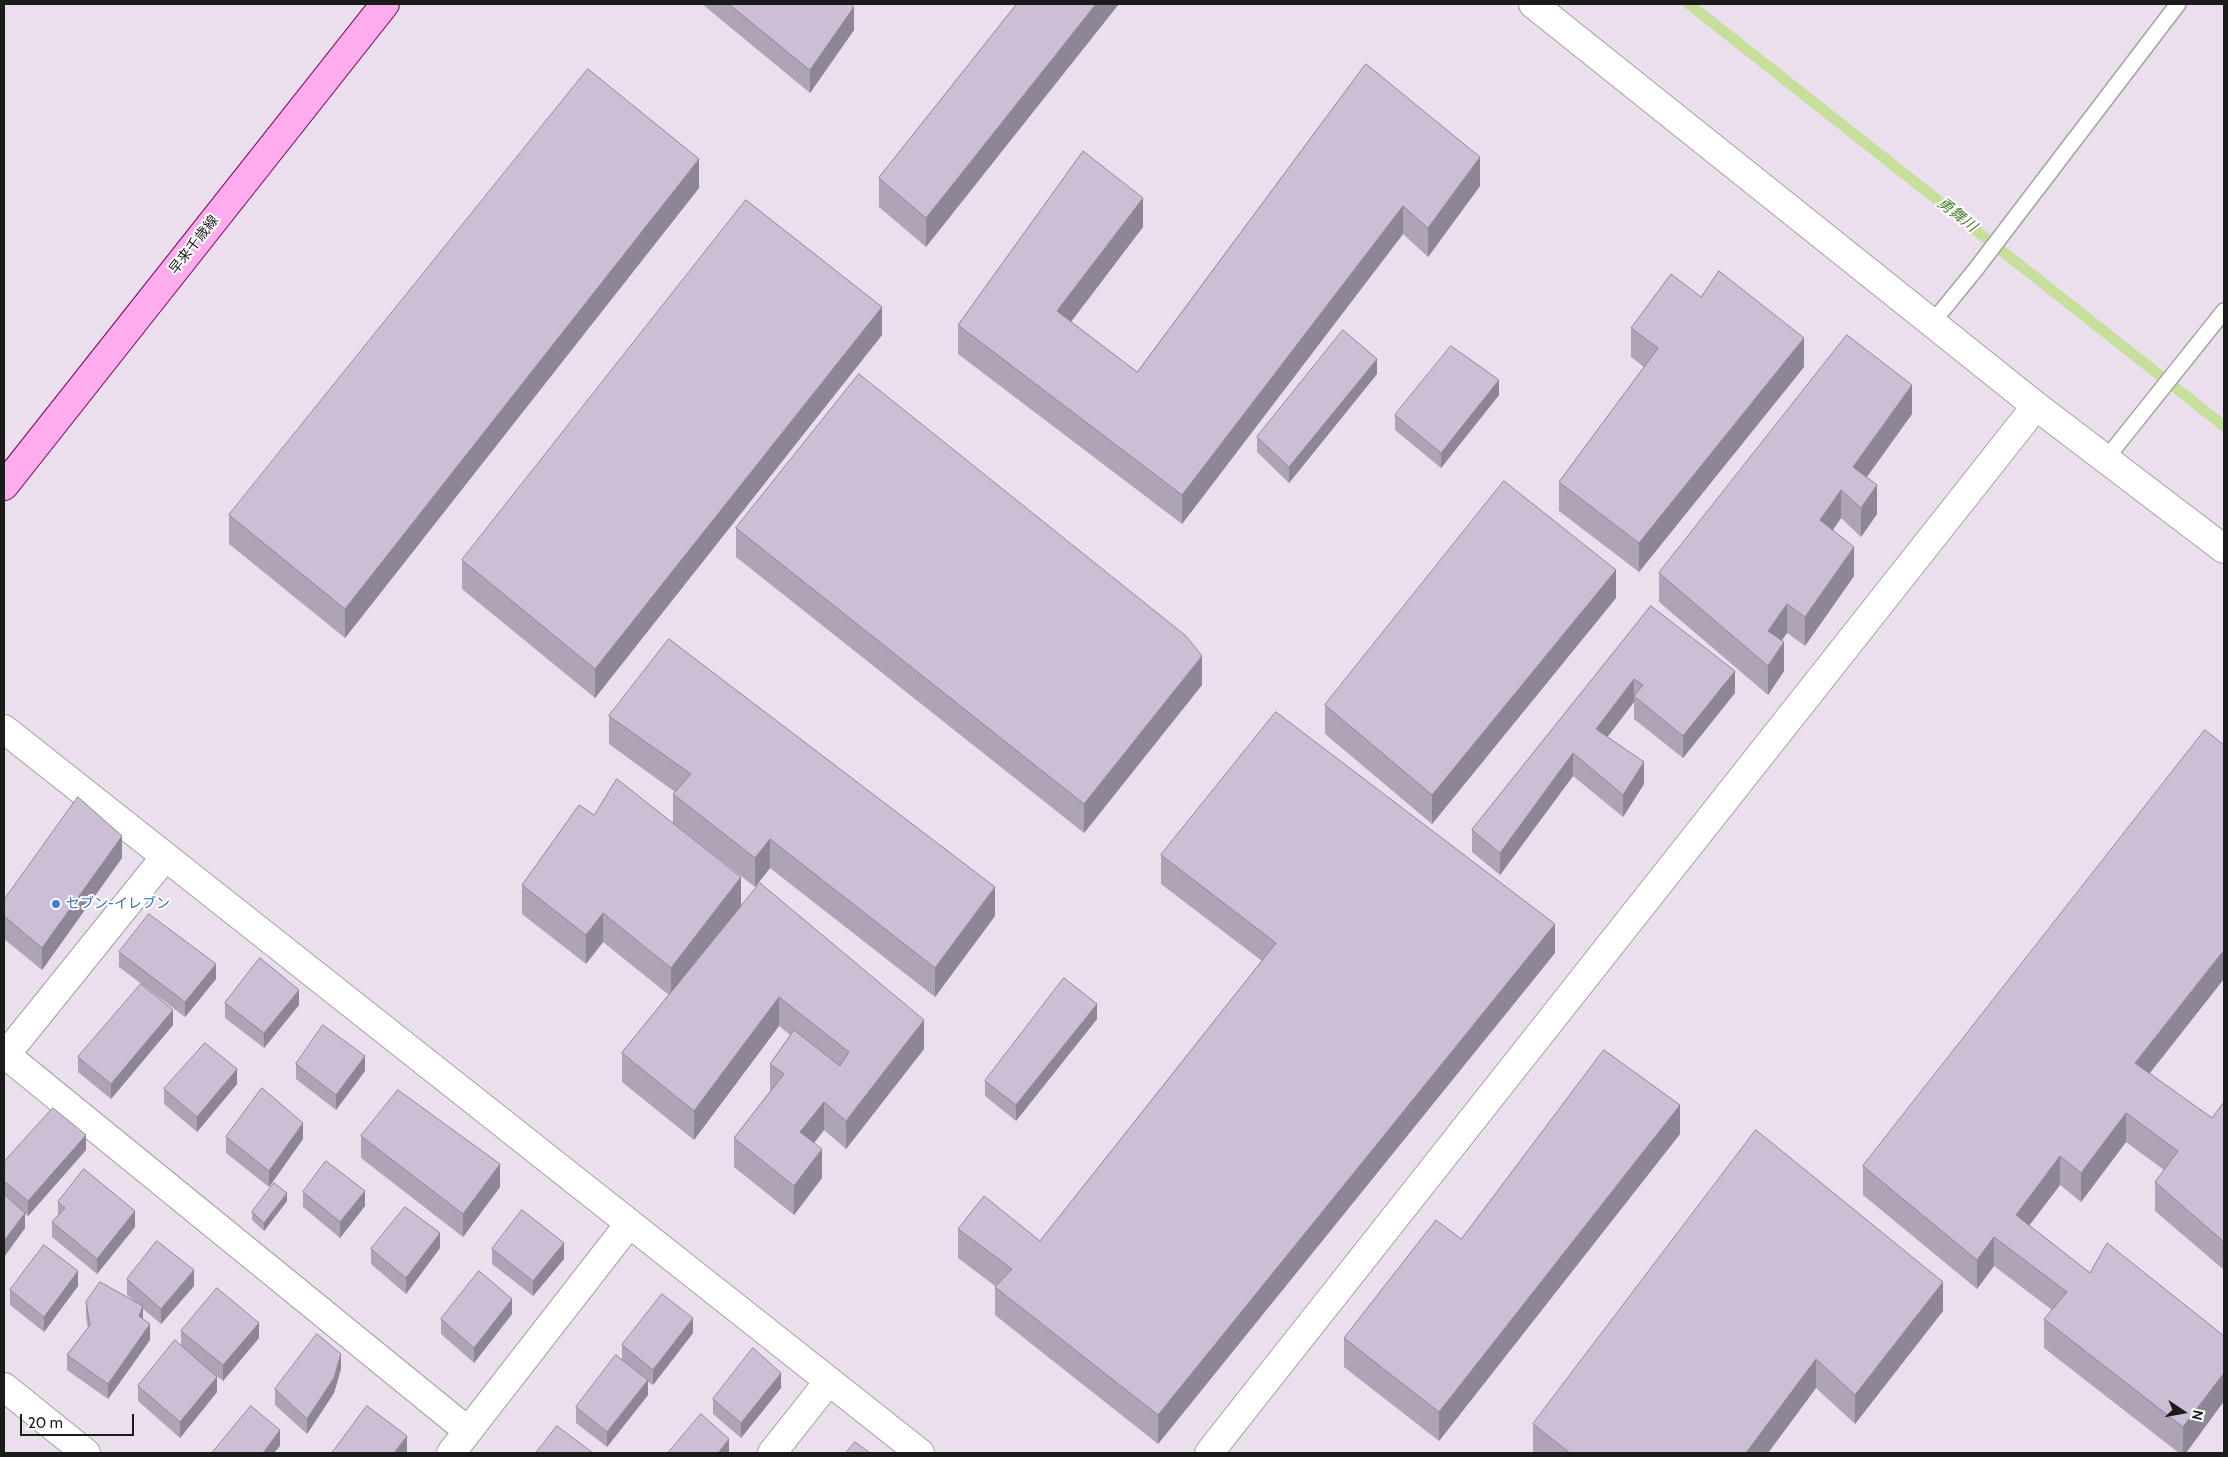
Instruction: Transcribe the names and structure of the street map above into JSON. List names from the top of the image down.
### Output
{
  "streets": {
    "main road": ["早来千歳線"]
  },
  "water": ["勇舞川"],
  "places": ["セブン-イレブン"],
  "scale_bar": "20 m",
  "north": "right"
}
